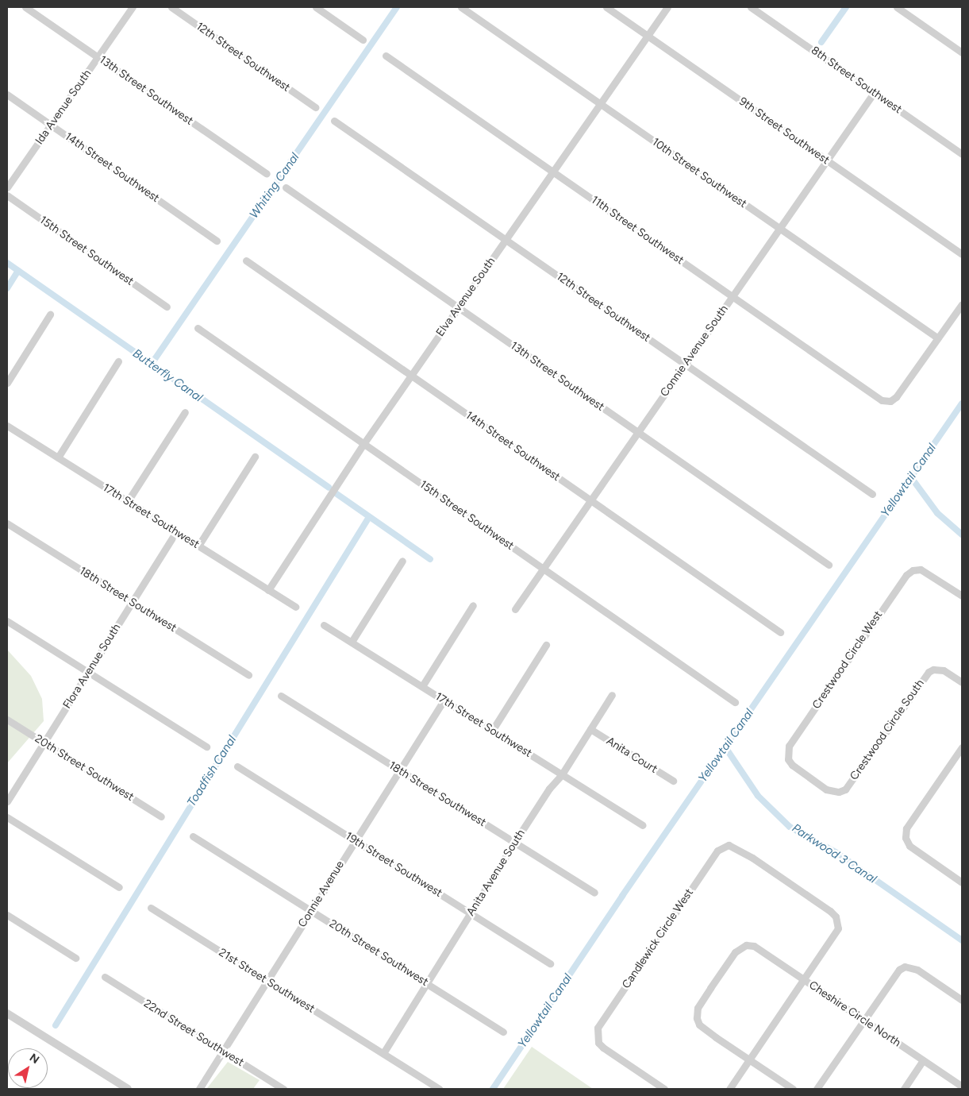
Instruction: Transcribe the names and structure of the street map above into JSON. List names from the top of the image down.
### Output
{
  "streets": {
    "street": [
      "12th Street Southwest",
      "8th Street Southwest",
      "13th Street Southwest",
      "Ida Avenue South",
      "9th Street Southwest",
      "14th Street Southwest",
      "10th Street Southwest",
      "11th Street Southwest",
      "15th Street Southwest",
      "Elva Avenue South",
      "Connie Avenue South",
      "17th Street Southwest",
      "18th Street Southwest",
      "Crestwood Circle West",
      "Flora Avenue South",
      "Crestwood Circle South",
      "Anita Court",
      "20th Street Southwest",
      "19th Street Southwest",
      "Anita Avenue South",
      "Connie Avenue",
      "Candlewick Circle West",
      "21st Street Southwest",
      "Cheshire Circle North",
      "22nd Street Southwest"
    ]
  },
  "crossings": [
    ["12th Street Southwest", "Elva Avenue South"],
    ["12th Street Southwest", "Connie Avenue South"],
    ["8th Street Southwest", "Connie Avenue South"],
    ["13th Street Southwest", "Ida Avenue South"],
    ["13th Street Southwest", "Elva Avenue South"],
    ["13th Street Southwest", "Connie Avenue South"],
    ["Ida Avenue South", "14th Street Southwest"],
    ["9th Street Southwest", "Elva Avenue South"],
    ["9th Street Southwest", "Connie Avenue South"],
    ["14th Street Southwest", "Elva Avenue South"],
    ["14th Street Southwest", "Connie Avenue South"],
    ["10th Street Southwest", "11th Street Southwest"],
    ["10th Street Southwest", "Elva Avenue South"],
    ["10th Street Southwest", "Connie Avenue South"],
    ["11th Street Southwest", "Elva Avenue South"],
    ["11th Street Southwest", "Connie Avenue South"],
    ["15th Street Southwest", "Elva Avenue South"],
    ["15th Street Southwest", "Connie Avenue South"],
    ["Elva Avenue South", "17th Street Southwest"],
    ["17th Street Southwest", "Flora Avenue South"],
    ["17th Street Southwest", "Anita Avenue South"],
    ["17th Street Southwest", "Connie Avenue"],
    ["18th Street Southwest", "Flora Avenue South"],
    ["18th Street Southwest", "Anita Avenue South"],
    ["18th Street Southwest", "Connie Avenue"],
    ["Crestwood Circle West", "Crestwood Circle South"],
    ["Flora Avenue South", "20th Street Southwest"],
    ["Anita Court", "Anita Avenue South"],
    ["20th Street Southwest", "Anita Avenue South"],
    ["20th Street Southwest", "Connie Avenue"],
    ["19th Street Southwest", "Anita Avenue South"],
    ["19th Street Southwest", "Connie Avenue"],
    ["Anita Avenue South", "21st Street Southwest"],
    ["Connie Avenue", "21st Street Southwest"],
    ["Connie Avenue", "22nd Street Southwest"],
    ["Candlewick Circle West", "Cheshire Circle North"]
  ],
  "water": [
    "Whiting Canal",
    "Butterfly Canal",
    "Yellowtail Canal",
    "Toadfish Canal",
    "Parkwood 3 Canal"
  ],
  "north": "top right"
}
